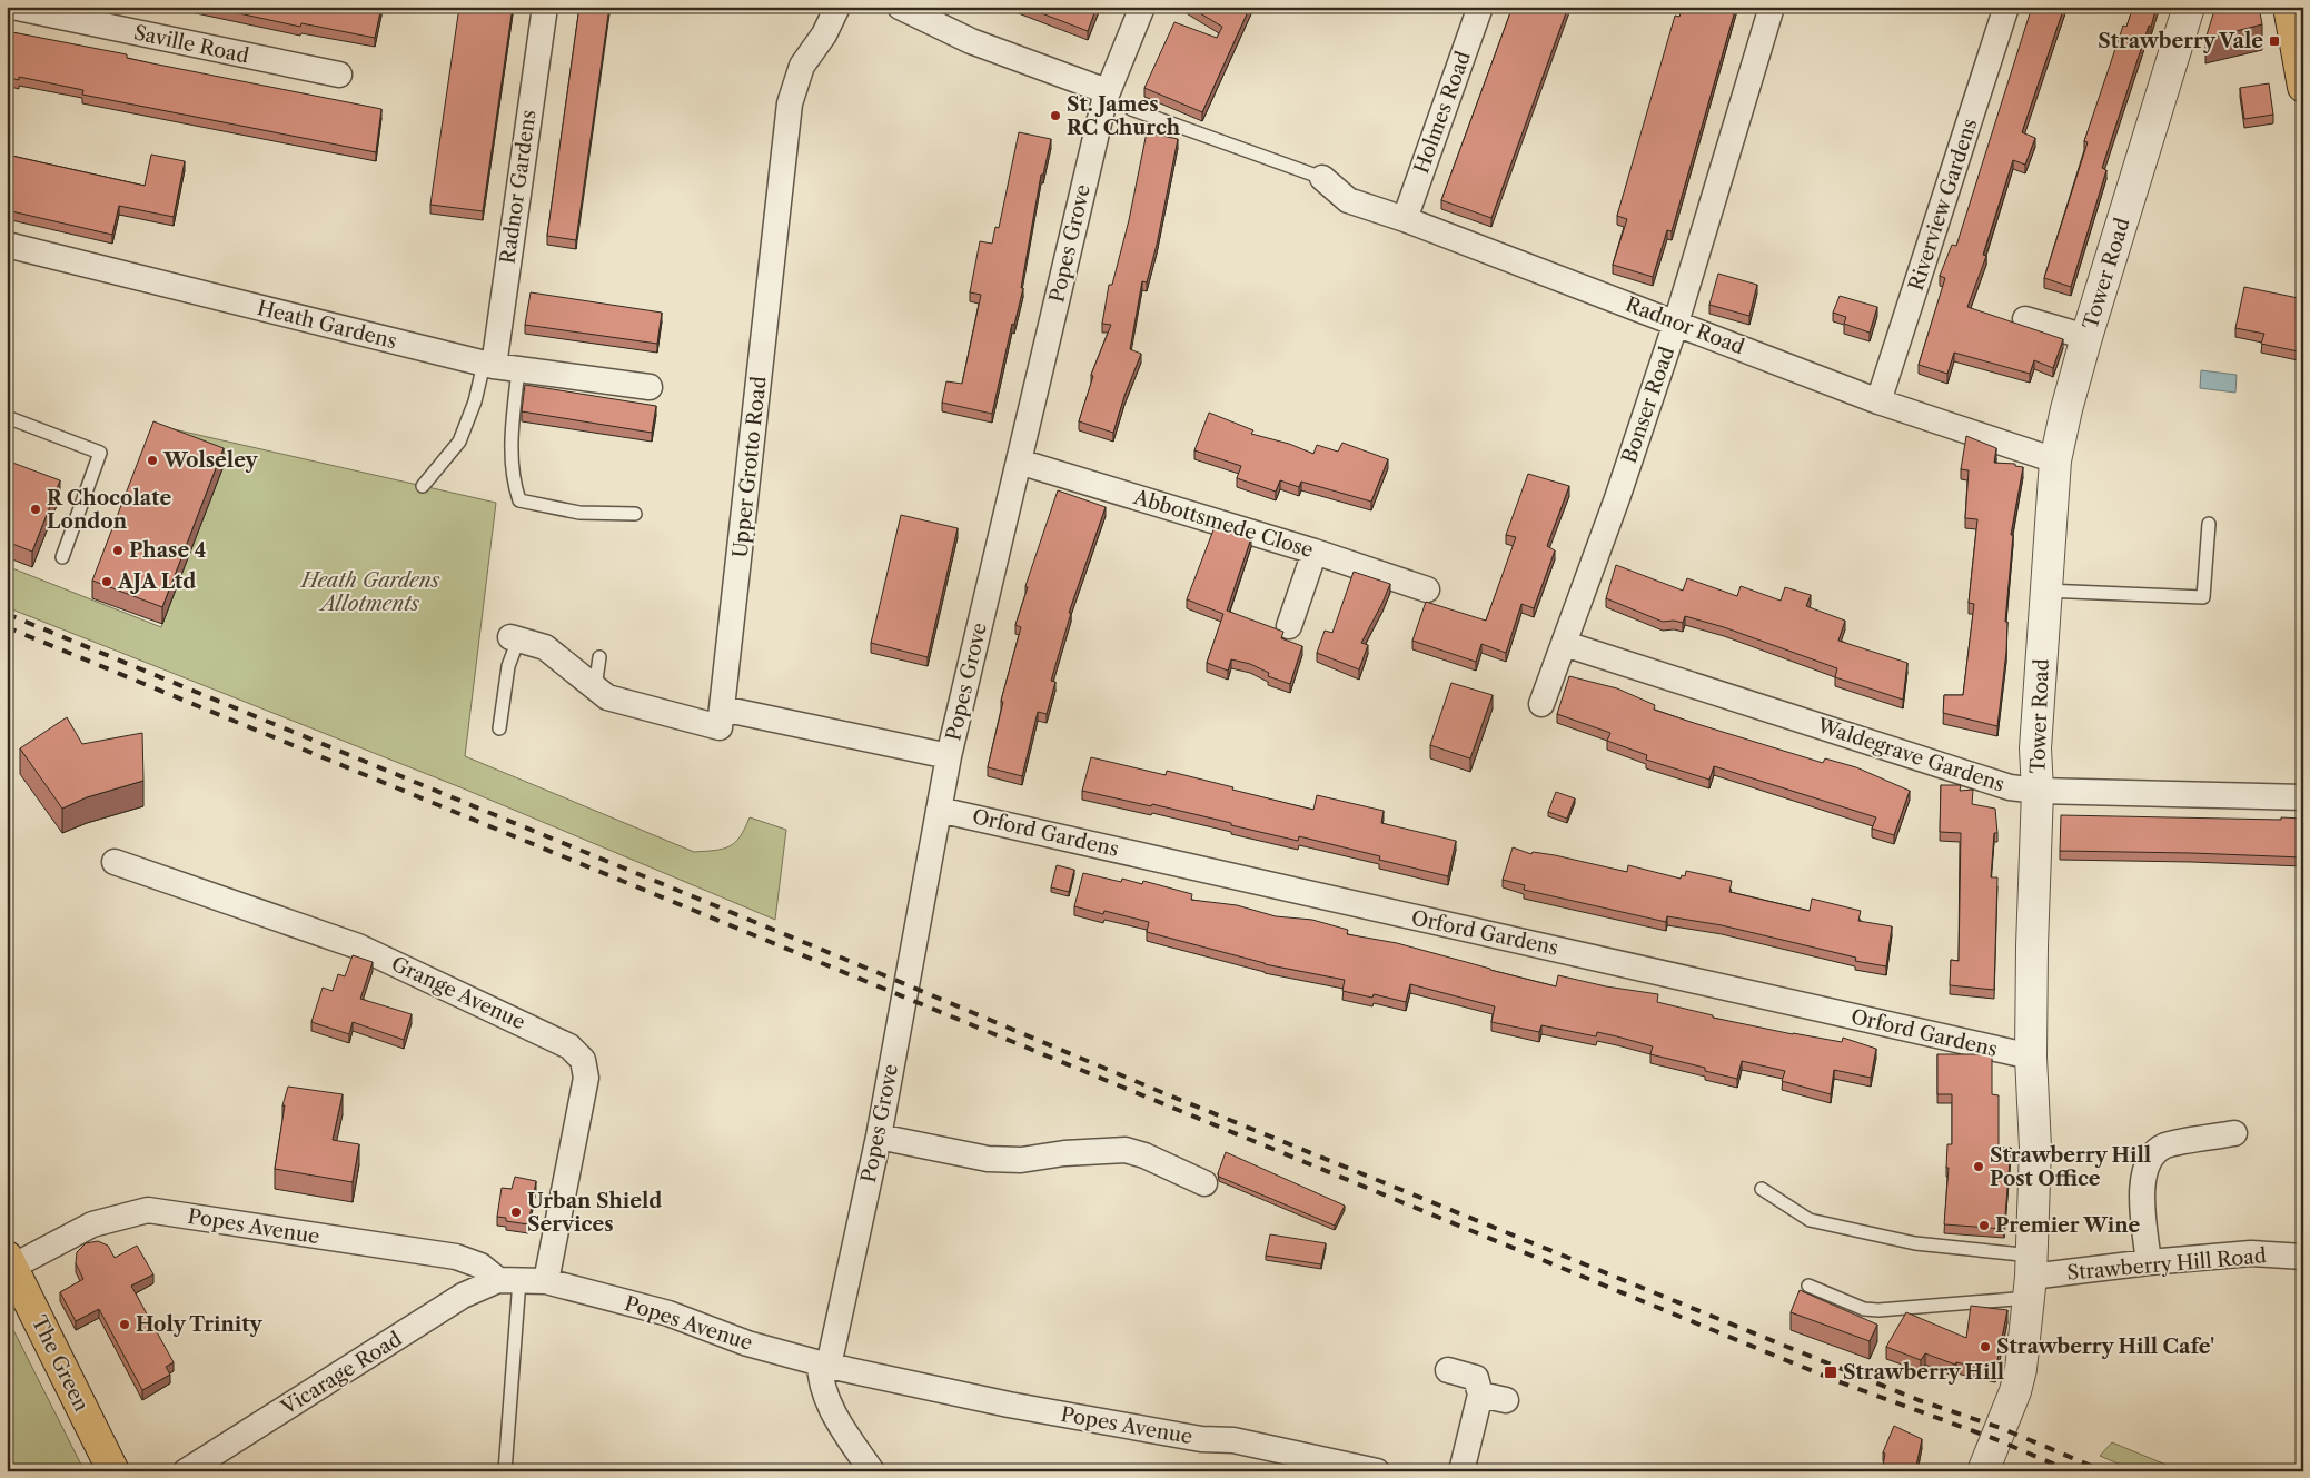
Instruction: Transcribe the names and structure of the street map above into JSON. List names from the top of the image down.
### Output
{
  "streets": {
    "main road": ["The Green"],
    "street": [
      "Saville Road",
      "Holmes Road",
      "Radnor Gardens",
      "Riverview Gardens",
      "Popes Grove",
      "Tower Road",
      "Heath Gardens",
      "Radnor Road",
      "Bonser Road",
      "Upper Grotto Road",
      "Abbottsmede Close",
      "Waldegrave Gardens",
      "Orford Gardens",
      "Grange Avenue",
      "Popes Avenue",
      "Strawberry Hill Road",
      "Vicarage Road"
    ]
  },
  "crossings": [
    ["Holmes Road", "Radnor Road"],
    ["Radnor Gardens", "Heath Gardens"],
    ["Riverview Gardens", "Radnor Road"],
    ["Popes Grove", "Abbottsmede Close"],
    ["Popes Grove", "Orford Gardens"],
    ["Popes Grove", "Popes Avenue"],
    ["Tower Road", "Radnor Road"],
    ["Tower Road", "Waldegrave Gardens"],
    ["Tower Road", "Orford Gardens"],
    ["Tower Road", "Strawberry Hill Road"],
    ["Radnor Road", "Bonser Road"],
    ["Bonser Road", "Waldegrave Gardens"],
    ["Grange Avenue", "Popes Avenue"],
    ["Popes Avenue", "The Green"],
    ["Popes Avenue", "Vicarage Road"]
  ],
  "parks": ["Heath Gardens Allotments"],
  "places": {
    "transit": ["Strawberry Vale", "Strawberry Hill"],
    "other": [
      "St. James RC Church",
      "Wolseley",
      "R Chocolate London",
      "Phase 4",
      "AJA Ltd",
      "Strawberry Hill Post Office",
      "Urban Shield Services",
      "Premier Wine",
      "Holy Trinity",
      "Strawberry Hill Cafe'"
    ]
  }
}
